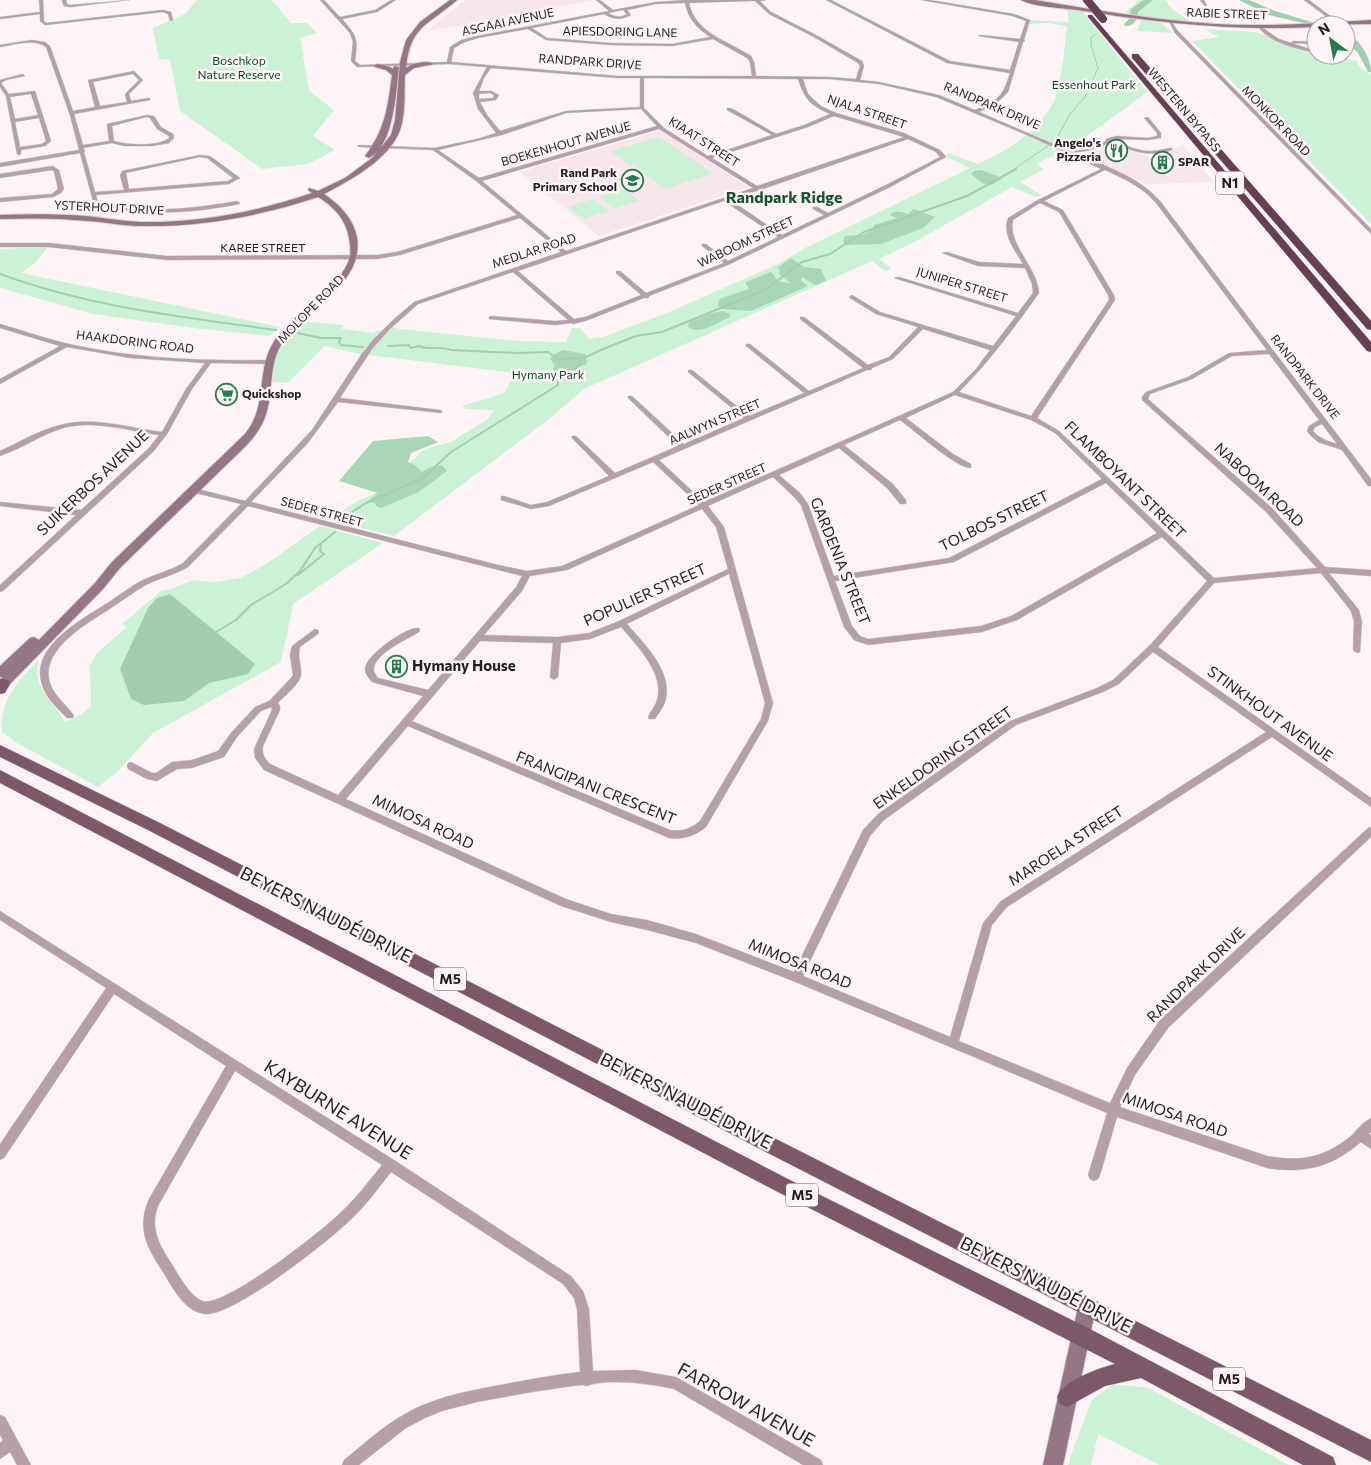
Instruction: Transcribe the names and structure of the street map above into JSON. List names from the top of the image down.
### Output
{
  "streets": {
    "highway": ["WESTERN BYPASS", "N1"],
    "main road": [
      "RABIE STREET",
      "YSTERHOUT DRIVE",
      "MOLOPE ROAD",
      "BEYERS NAUDÉ DRIVE",
      "M5"
    ],
    "street": [
      "ASGAAI AVENUE",
      "APIESDORING LANE",
      "RANDPARK DRIVE",
      "NJALA STREET",
      "MONKOR ROAD",
      "KIAAT STREET",
      "BOEKENHOUT AVENUE",
      "WABOOM STREET",
      "KAREE STREET",
      "MEDLAR ROAD",
      "JUNIPER STREET",
      "HAAKDORING ROAD",
      "AALWYN STREET",
      "FLAMBOYANT STREET",
      "SUIKERBOS AVENUE",
      "SEDER STREET",
      "NABOOM ROAD",
      "TOLBOS STREET",
      "GARDENIA STREET",
      "POPULIER STREET",
      "STINKHOUT AVENUE",
      "ENKELDORING STREET",
      "FRANGIPANI CRESCENT",
      "MIMOSA ROAD",
      "MAROELA STREET",
      "KAYBURNE AVENUE",
      "FARROW AVENUE"
    ]
  },
  "crossings": [
    ["RABIE STREET", "MONKOR ROAD"],
    ["ASGAAI AVENUE", "APIESDORING LANE"],
    ["ASGAAI AVENUE", "RANDPARK DRIVE"],
    ["RANDPARK DRIVE", "NJALA STREET"],
    ["RANDPARK DRIVE", "YSTERHOUT DRIVE"],
    ["RANDPARK DRIVE", "SEDER STREET"],
    ["RANDPARK DRIVE", "MIMOSA ROAD"],
    ["NJALA STREET", "WABOOM STREET"],
    ["NJALA STREET", "MEDLAR ROAD"],
    ["KIAAT STREET", "BOEKENHOUT AVENUE"],
    ["KIAAT STREET", "MEDLAR ROAD"],
    ["YSTERHOUT DRIVE", "MOLOPE ROAD"],
    ["KAREE STREET", "MOLOPE ROAD"],
    ["MEDLAR ROAD", "SEDER STREET"],
    ["JUNIPER STREET", "SEDER STREET"],
    ["MOLOPE ROAD", "HAAKDORING ROAD"],
    ["MOLOPE ROAD", "SEDER STREET"],
    ["HAAKDORING ROAD", "SUIKERBOS AVENUE"],
    ["AALWYN STREET", "FRANGIPANI CRESCENT"],
    ["FLAMBOYANT STREET", "SEDER STREET"],
    ["FLAMBOYANT STREET", "TOLBOS STREET"],
    ["FLAMBOYANT STREET", "GARDENIA STREET"],
    ["FLAMBOYANT STREET", "ENKELDORING STREET"],
    ["SEDER STREET", "GARDENIA STREET"],
    ["SEDER STREET", "FRANGIPANI CRESCENT"],
    ["TOLBOS STREET", "GARDENIA STREET"],
    ["POPULIER STREET", "FRANGIPANI CRESCENT"],
    ["STINKHOUT AVENUE", "ENKELDORING STREET"],
    ["STINKHOUT AVENUE", "MAROELA STREET"],
    ["ENKELDORING STREET", "MIMOSA ROAD"],
    ["MIMOSA ROAD", "MAROELA STREET"],
    ["KAYBURNE AVENUE", "FARROW AVENUE"]
  ],
  "districts": ["Randpark Ridge"],
  "parks": ["Boschkop Nature Reserve", "Essenhout Park", "Hymany Park"],
  "places": {
    "restaurant": ["Angelo's Pizzeria"],
    "building": ["SPAR", "Hymany House"],
    "school or university": ["Rand Park Primary School"],
    "supermarket": ["Quickshop"]
  },
  "north": "top left"
}
